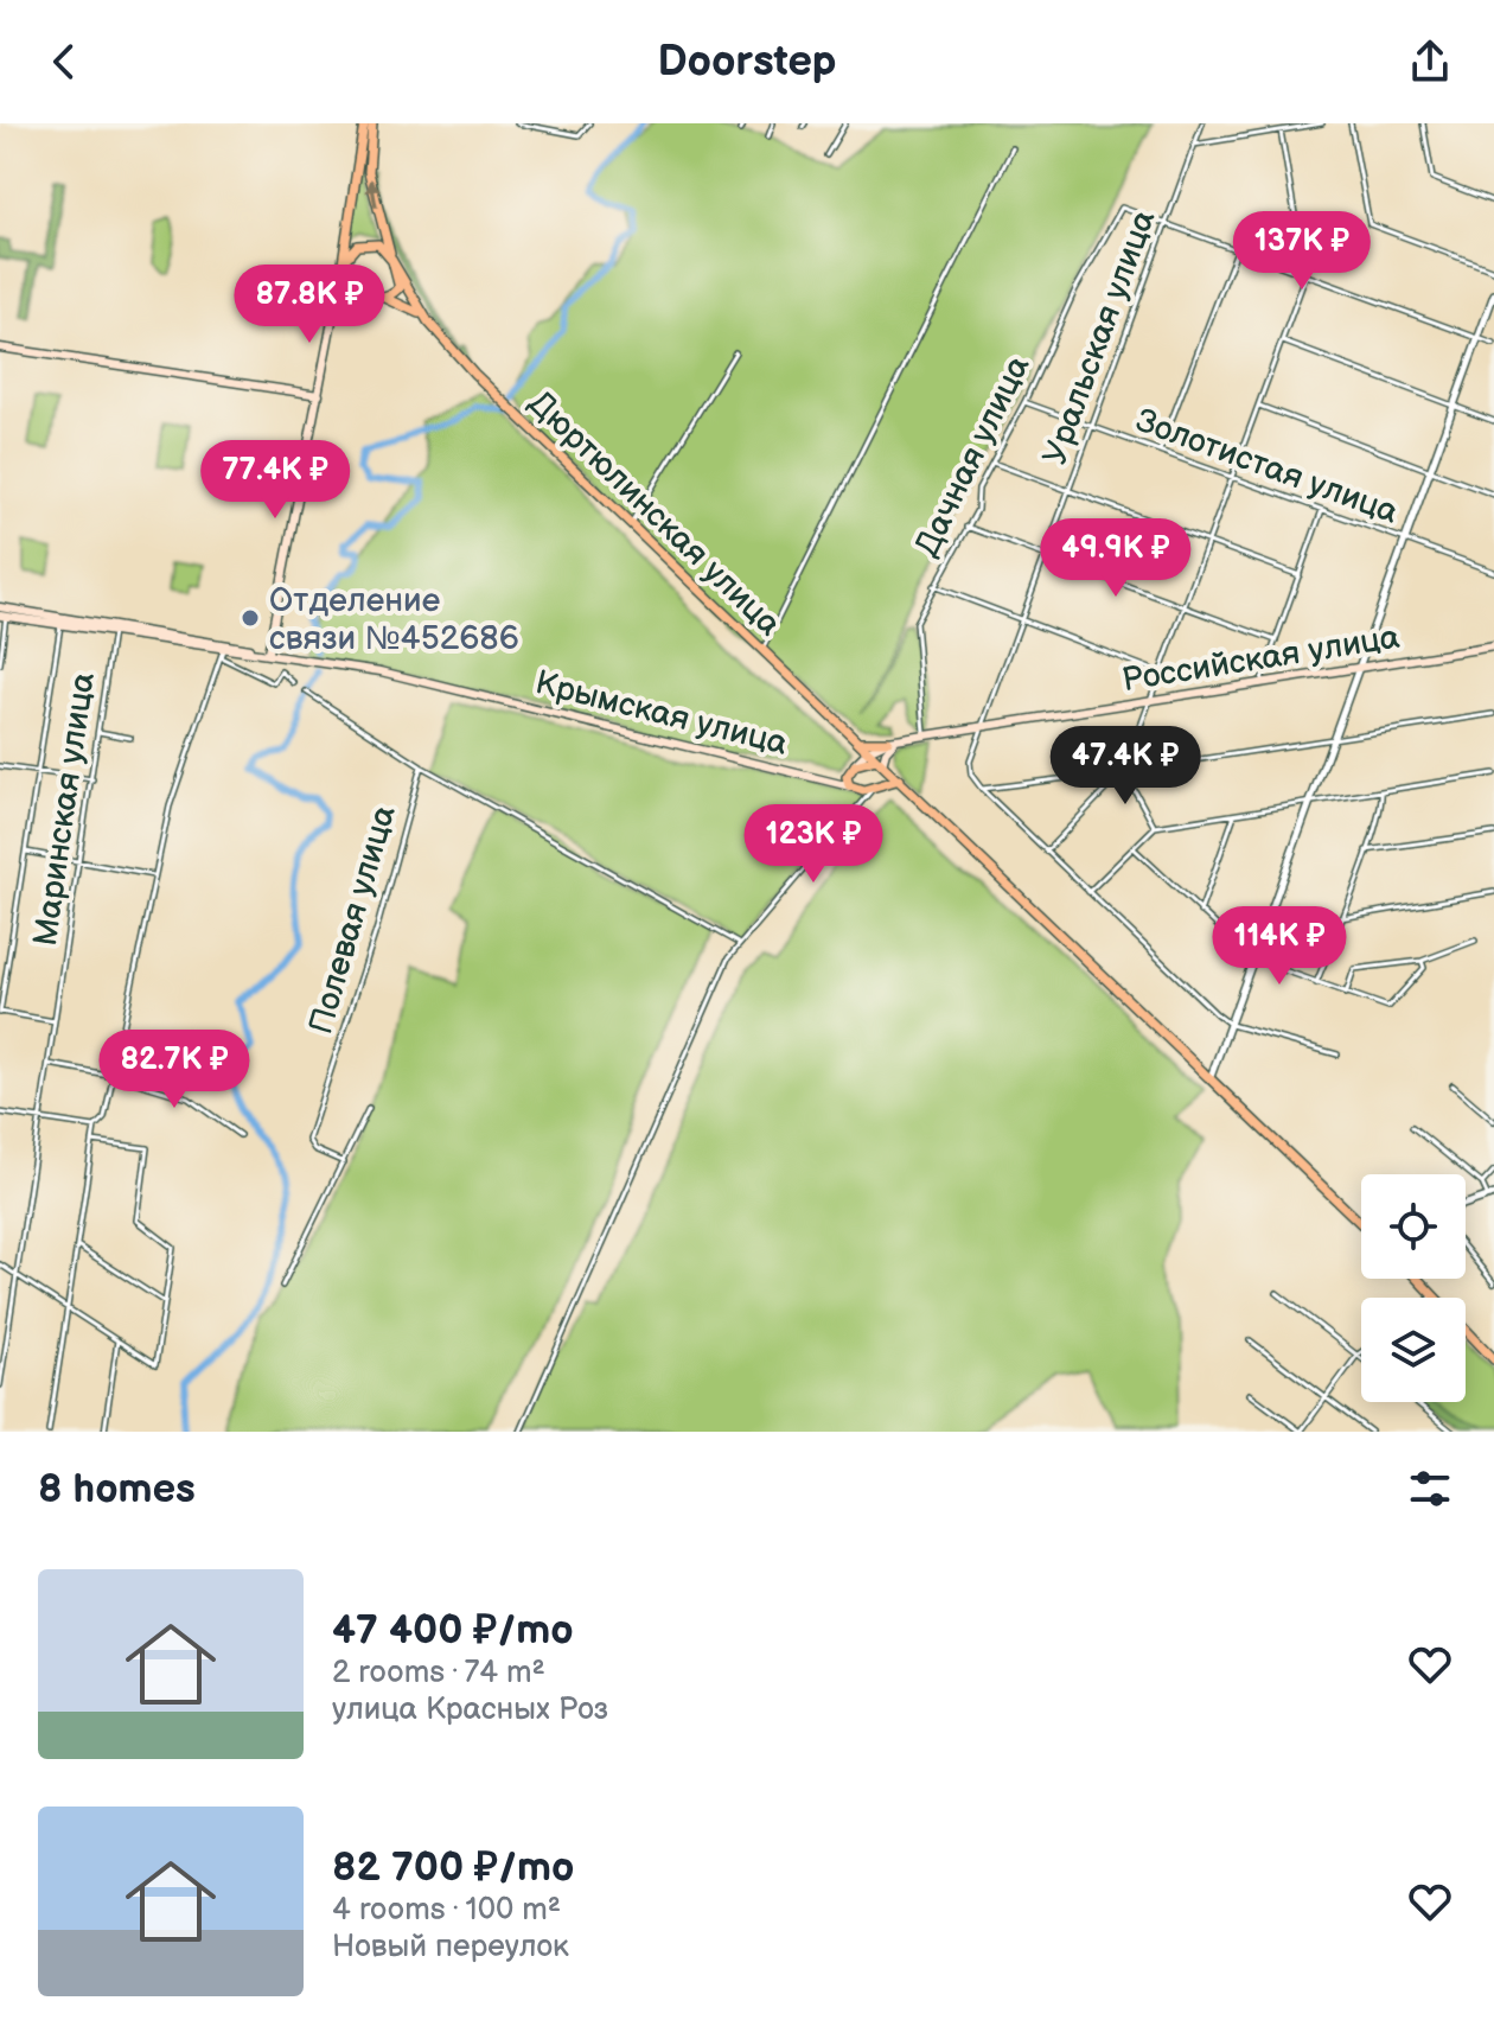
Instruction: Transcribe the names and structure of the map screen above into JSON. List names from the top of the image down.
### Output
{
  "streets": {
    "main road": ["Дюртюлинская улица", "Российская улица", "Крымская улица"],
    "street": [
      "Уральская улица",
      "Дачная улица",
      "Золотистая улица",
      "Маринская улица",
      "Полевая улица"
    ]
  },
  "crossings": [
    ["Уральская улица", "Дачная улица"],
    ["Уральская улица", "Золотистая улица"],
    ["Уральская улица", "Российская улица"],
    ["Дачная улица", "Золотистая улица"],
    ["Дачная улица", "Российская улица"],
    ["Дюртюлинская улица", "Российская улица"]
  ],
  "places": ["Отделение связи №452686"],
  "page": {
    "header": "Doorstep",
    "price": [
      "137K ₽",
      "87.8K ₽",
      "77.4K ₽",
      "49.9K ₽",
      "47.4K ₽",
      "123K ₽",
      "114K ₽",
      "82.7K ₽"
    ],
    "heading": "8 homes",
    "list": [
      {
        "name": "47 400 ₽/mo",
        "note": "2 rooms · 74 m² · улица Красных Роз"
      },
      {
        "name": "82 700 ₽/mo",
        "note": "4 rooms · 100 m² · Новый переулок"
      }
    ]
  }
}
